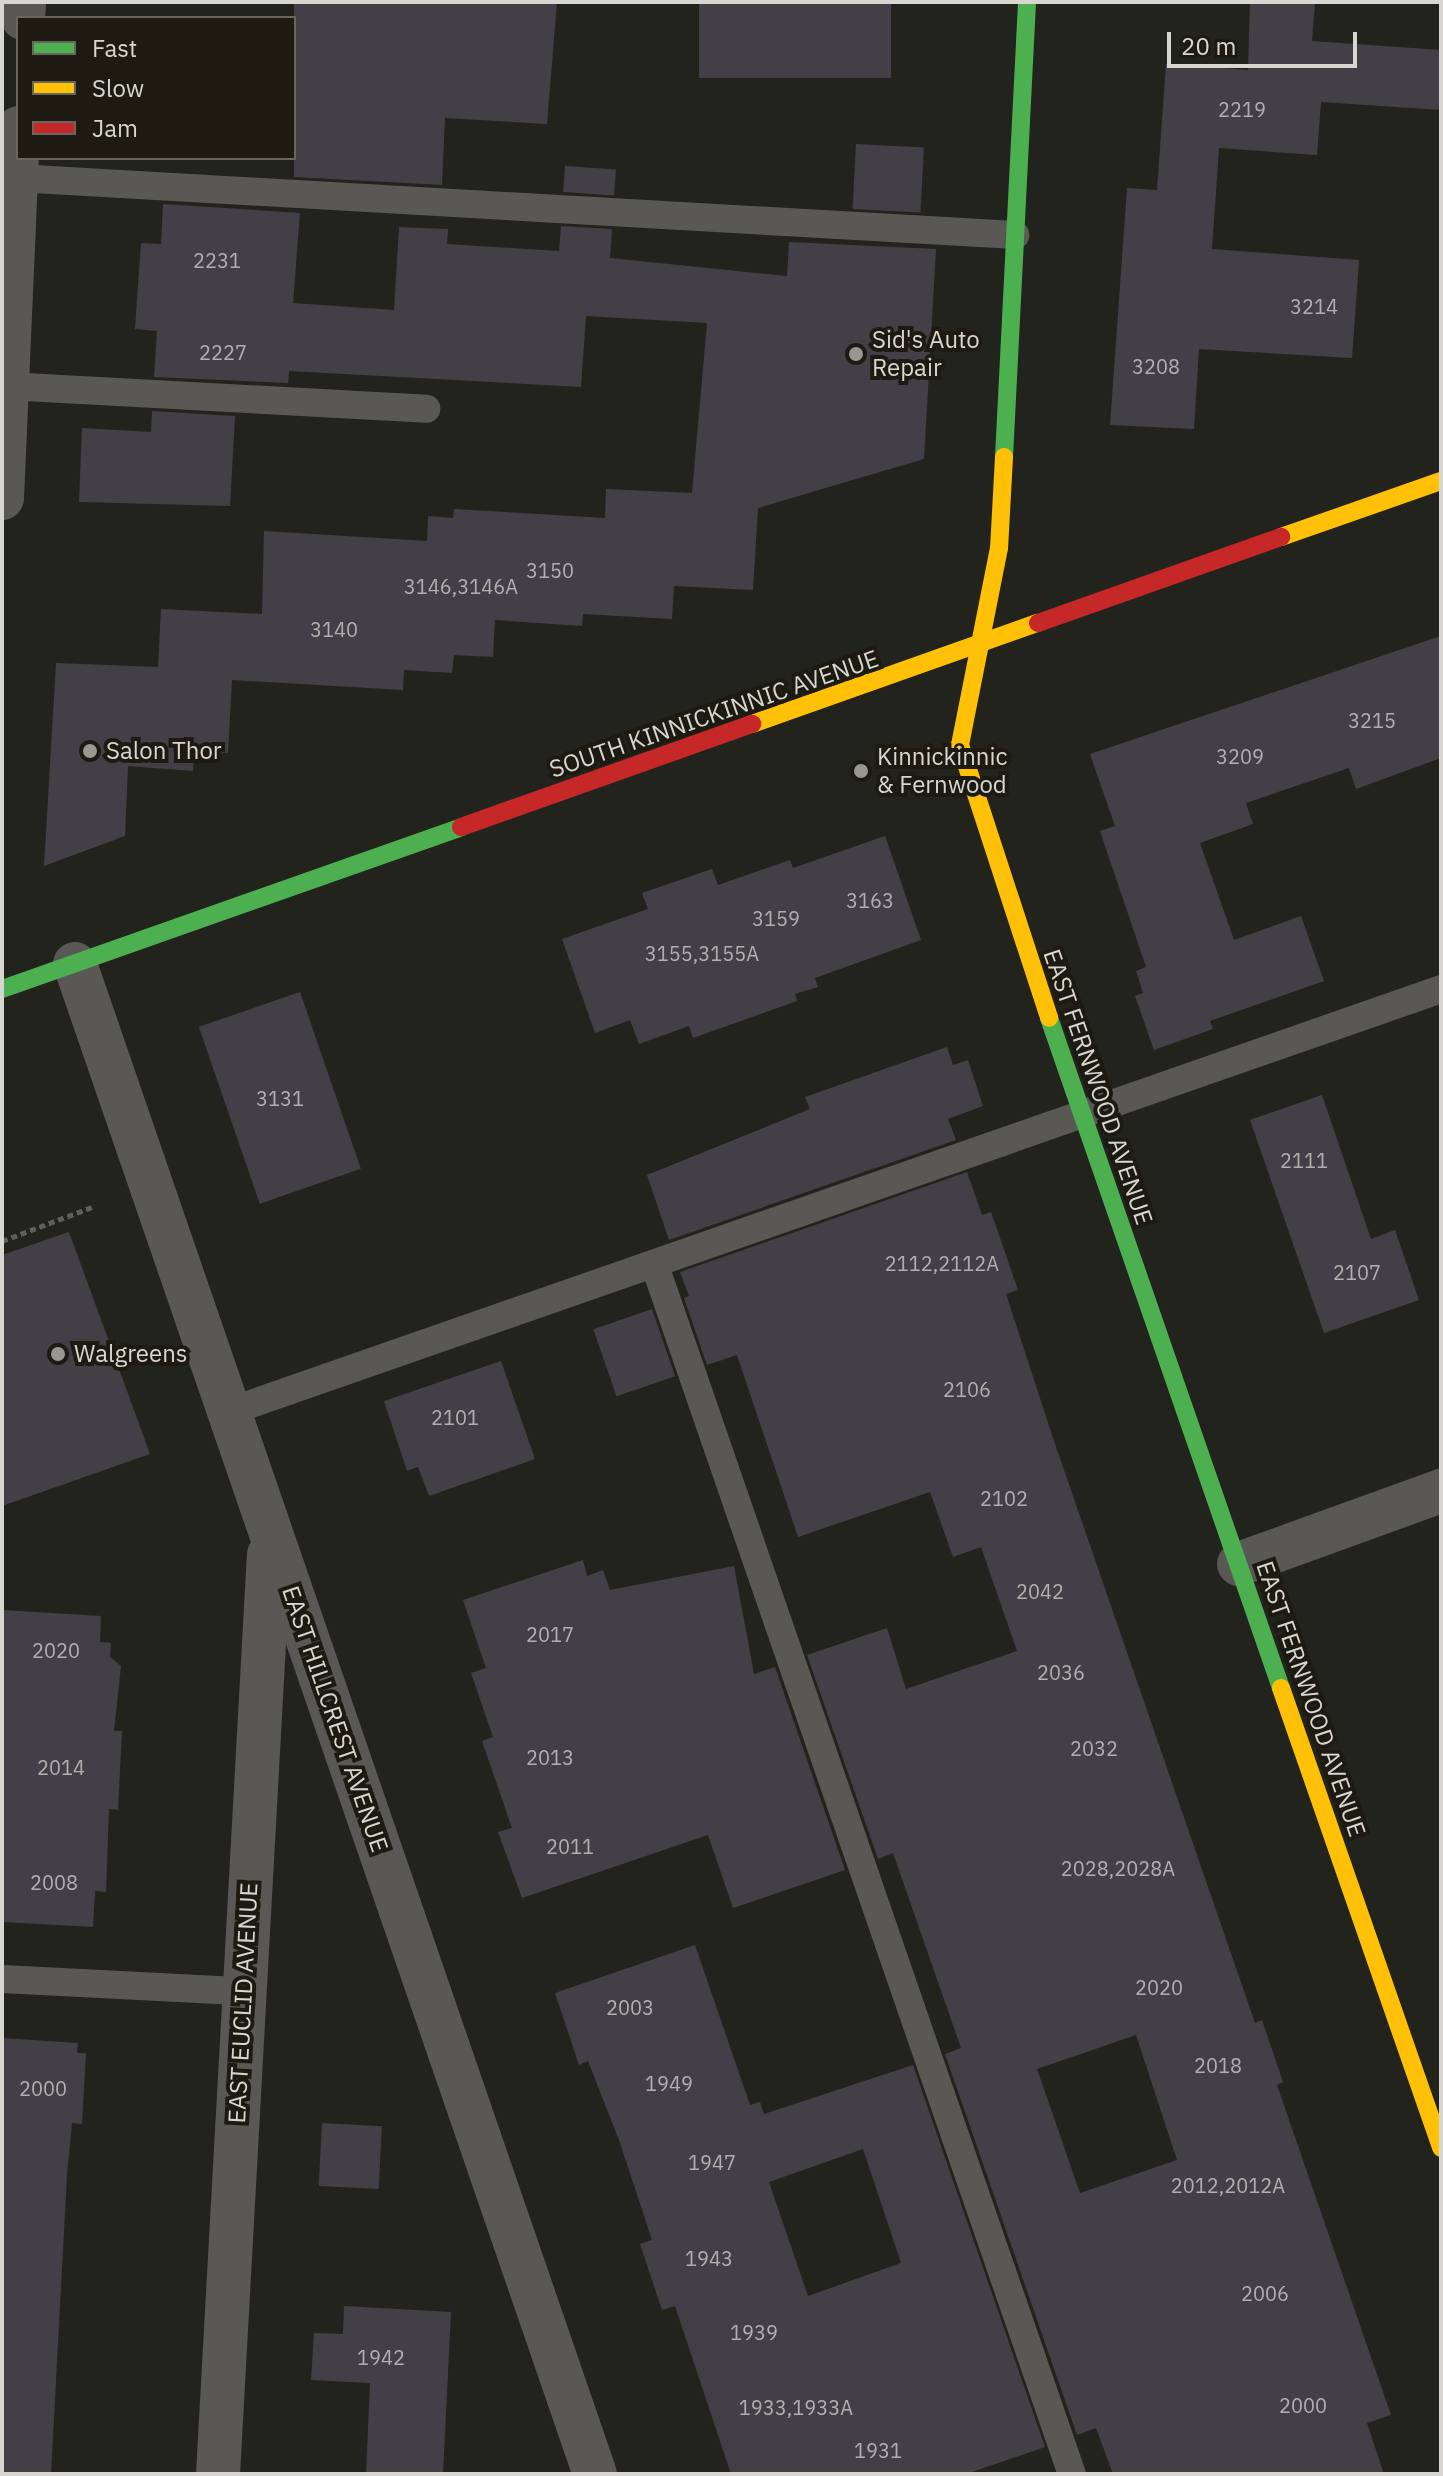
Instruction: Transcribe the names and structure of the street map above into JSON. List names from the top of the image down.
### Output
{
  "streets": {
    "street": [
      "SOUTH KINNICKINNIC AVENUE",
      "EAST FERNWOOD AVENUE",
      "EAST HILLCREST AVENUE",
      "EAST EUCLID AVENUE"
    ]
  },
  "crossings": [
    ["SOUTH KINNICKINNIC AVENUE", "EAST FERNWOOD AVENUE"],
    ["SOUTH KINNICKINNIC AVENUE", "EAST HILLCREST AVENUE"],
    ["EAST HILLCREST AVENUE", "EAST EUCLID AVENUE"]
  ],
  "places": [
    "Sid's Auto Repair",
    "Salon Thor",
    "Kinnickinnic & Fernwood",
    "Walgreens"
  ],
  "house_numbers": [
    "2219",
    "2231",
    "3214",
    "2227",
    "3208",
    "3150",
    "3146,3146A",
    "3140",
    "3215",
    "3209",
    "3163",
    "3159",
    "3155,3155A",
    "3131",
    "2111",
    "2112,2112A",
    "2107",
    "2106",
    "2101",
    "2102",
    "2042",
    "2017",
    "2020",
    "2036",
    "2032",
    "2013",
    "2014",
    "2011",
    "2028,2028A",
    "2008",
    "2020",
    "2003",
    "2018",
    "1949",
    "2000",
    "1947",
    "2012,2012A",
    "1943",
    "2006",
    "1939",
    "1942",
    "2000",
    "1933,1933A",
    "1931"
  ],
  "legend": ["Fast", "Slow", "Jam"],
  "scale_bar": "20 m"
}
